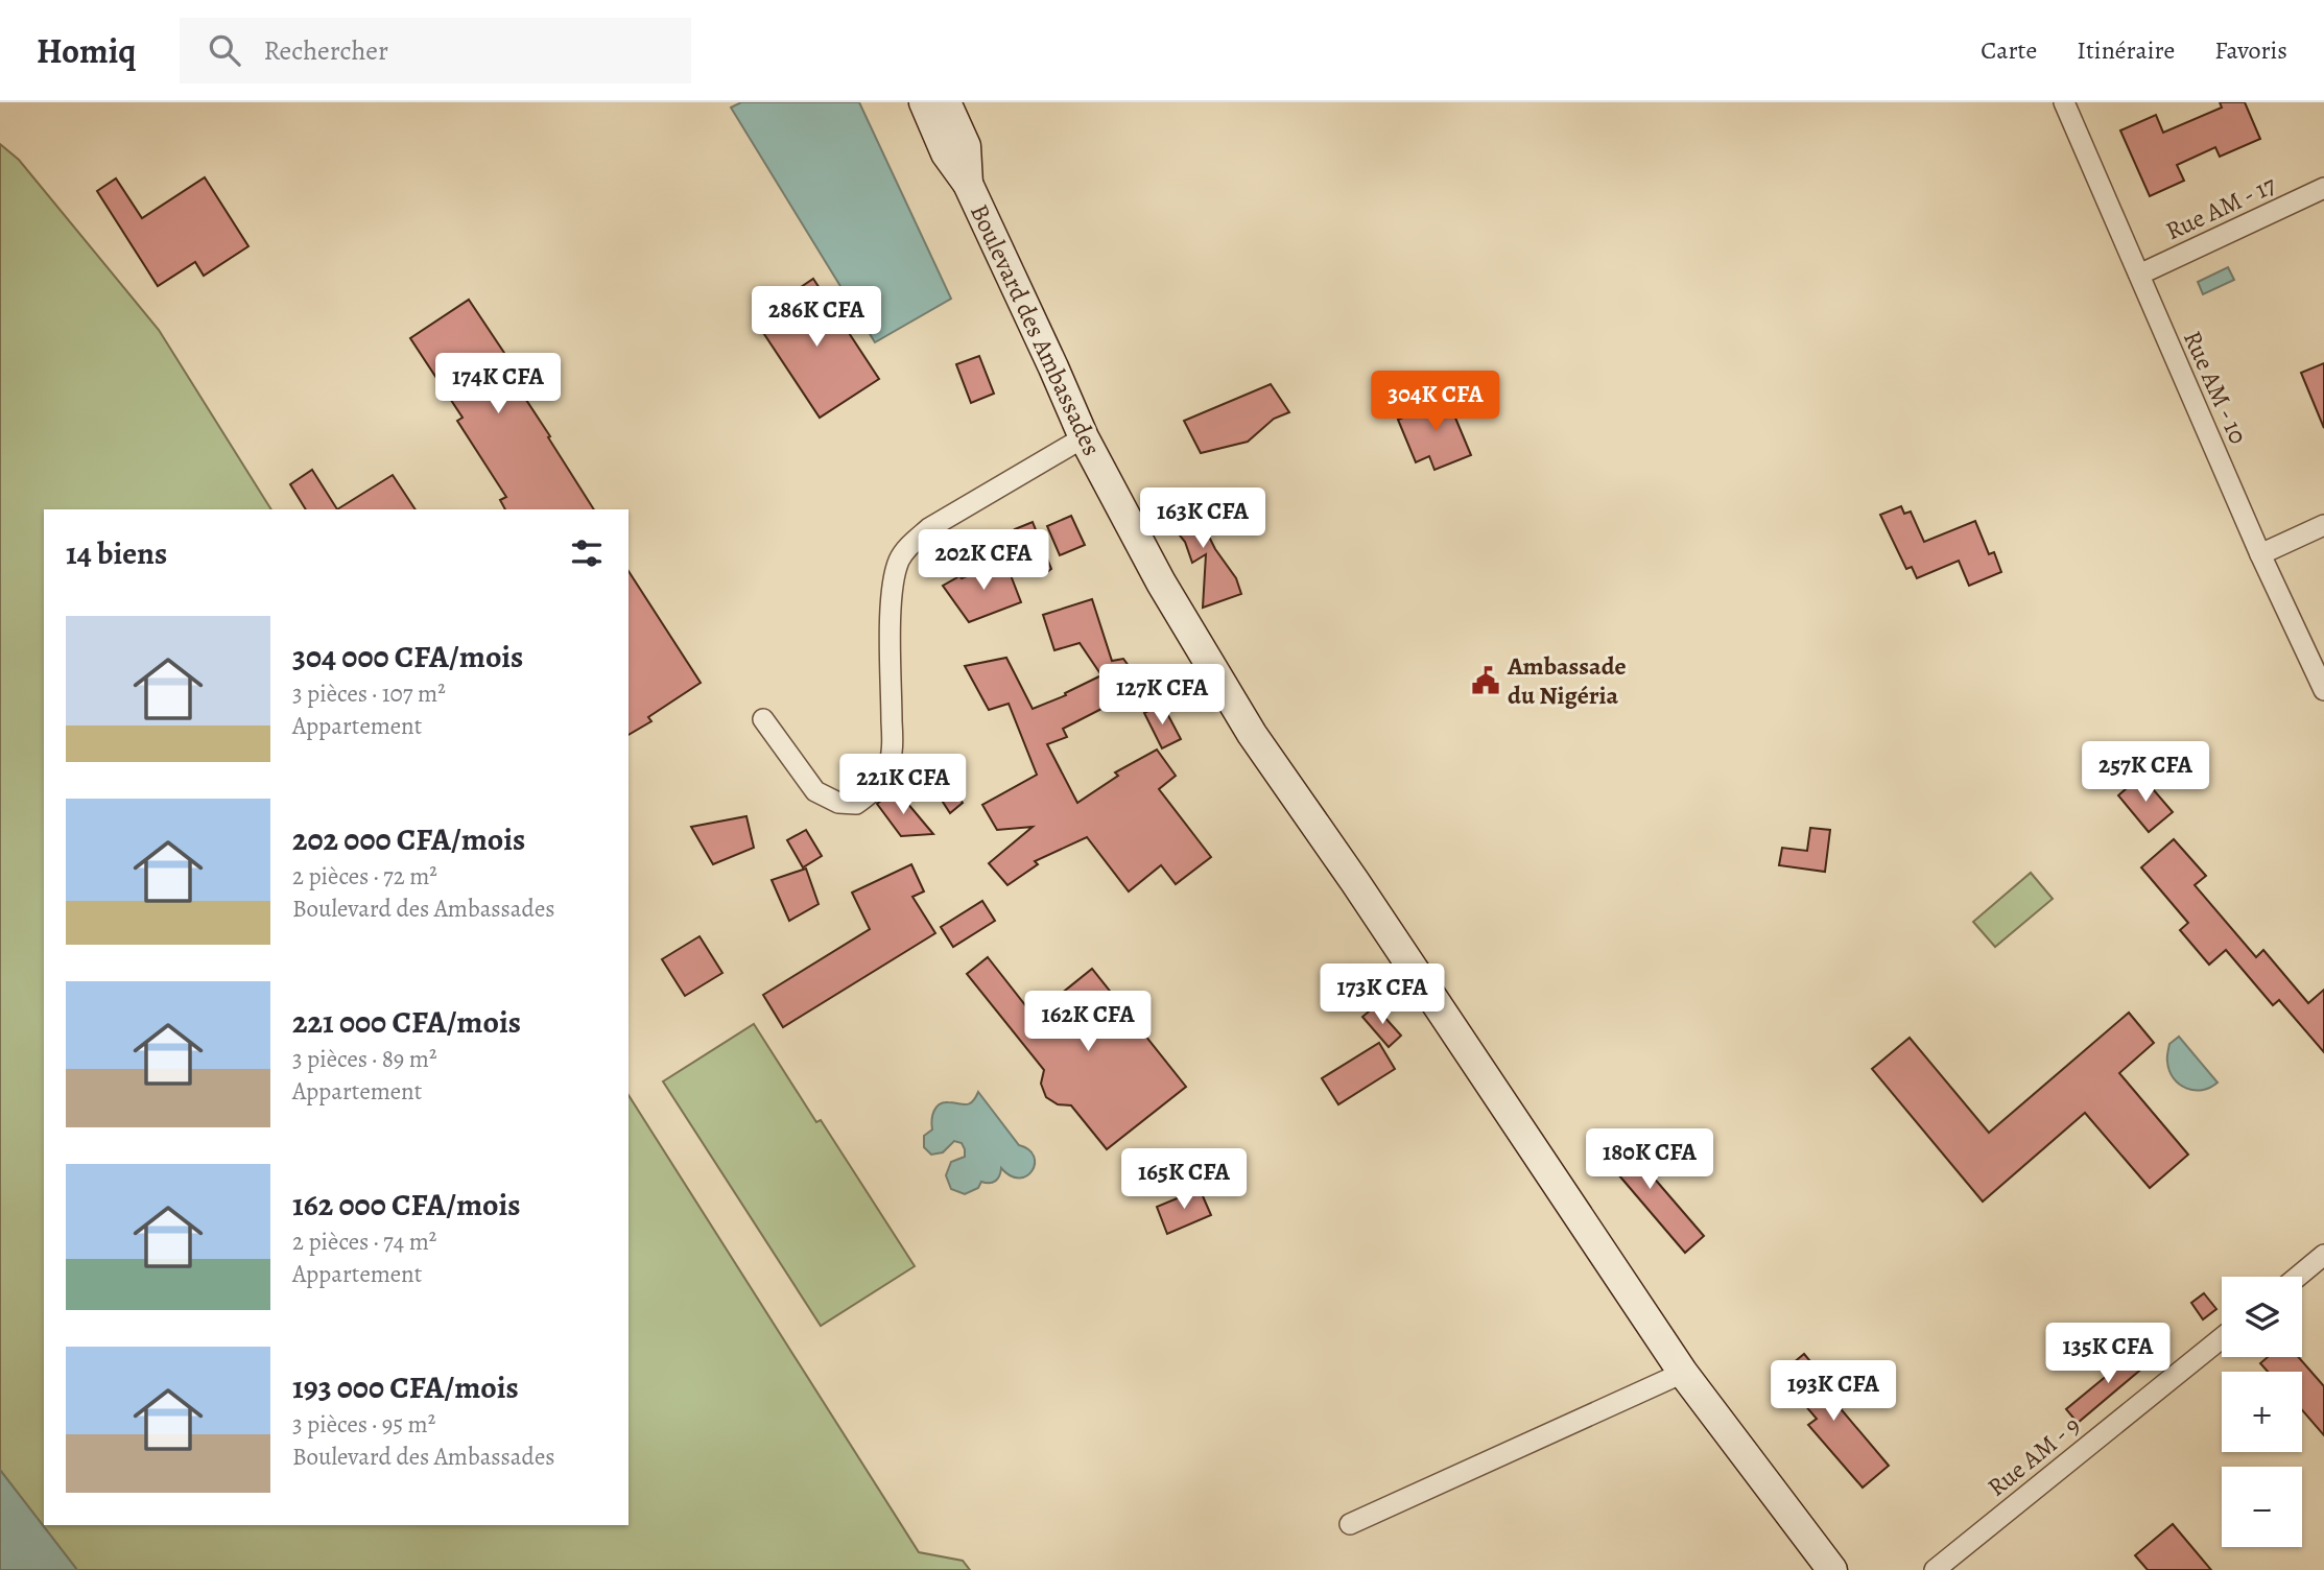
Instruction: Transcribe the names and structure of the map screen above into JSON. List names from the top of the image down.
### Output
{
  "streets": {
    "main road": ["Boulevard des Ambassades"],
    "street": ["Rue AM - 17", "Rue AM - 10", "Rue AM - 9"]
  },
  "crossings": [
    ["Rue AM - 17", "Rue AM - 10"]
  ],
  "places": {
    "public building": ["Ambassade du Nigéria"]
  },
  "page": {
    "header": "Homiq",
    "search": "Rechercher",
    "nav": ["Carte", "Itinéraire", "Favoris"],
    "price": [
      "286K CFA",
      "174K CFA",
      "304K CFA",
      "163K CFA",
      "202K CFA",
      "127K CFA",
      "257K CFA",
      "221K CFA",
      "173K CFA",
      "162K CFA",
      "180K CFA",
      "165K CFA",
      "135K CFA",
      "193K CFA"
    ],
    "heading": "14 biens",
    "list": [
      {
        "name": "304 000 CFA/mois",
        "note": "3 pièces · 107 m² · Appartement"
      },
      {
        "name": "202 000 CFA/mois",
        "note": "2 pièces · 72 m² · Boulevard des Ambassades"
      },
      {
        "name": "221 000 CFA/mois",
        "note": "3 pièces · 89 m² · Appartement"
      },
      {
        "name": "162 000 CFA/mois",
        "note": "2 pièces · 74 m² · Appartement"
      },
      {
        "name": "193 000 CFA/mois",
        "note": "3 pièces · 95 m² · Boulevard des Ambassades"
      }
    ],
    "map_buttons": ["+", "−"]
  }
}
